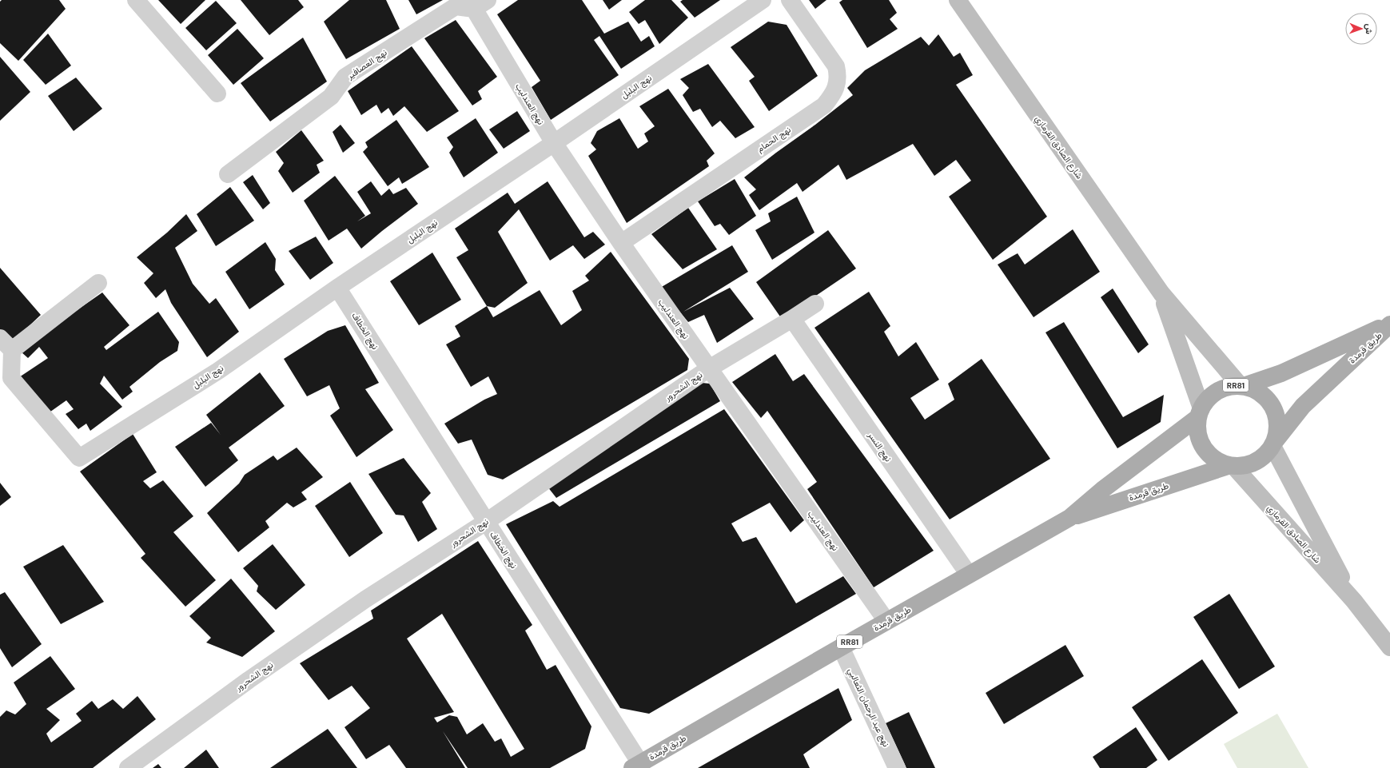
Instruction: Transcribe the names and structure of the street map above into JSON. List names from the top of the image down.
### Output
{
  "streets": {
    "main road": ["شارع الصادق القرمازي", "طريق قرمدة", "RR81"],
    "street": [
      "نهج العصافير",
      "نهج البلبل",
      "نهج العندليب",
      "نهج الحمام",
      "نهج الخطاف",
      "نهج الشحرور",
      "نهج النسر",
      "نهج عبد الرحمان الثعالبي"
    ]
  },
  "crossings": [
    ["نهج العصافير", "نهج العندليب"],
    ["نهج البلبل", "نهج العندليب"],
    ["نهج البلبل", "نهج الخطاف"],
    ["نهج العندليب", "نهج الحمام"],
    ["نهج العندليب", "طريق قرمدة"],
    ["نهج العندليب", "نهج الشحرور"],
    ["شارع الصادق القرمازي", "طريق قرمدة"],
    ["شارع الصادق القرمازي", "RR81"],
    ["نهج الخطاف", "طريق قرمدة"],
    ["نهج الخطاف", "نهج الشحرور"],
    ["طريق قرمدة", "RR81"],
    ["طريق قرمدة", "نهج النسر"],
    ["طريق قرمدة", "نهج عبد الرحمان الثعالبي"],
    ["نهج الشحرور", "نهج النسر"]
  ],
  "north": "right"
}
